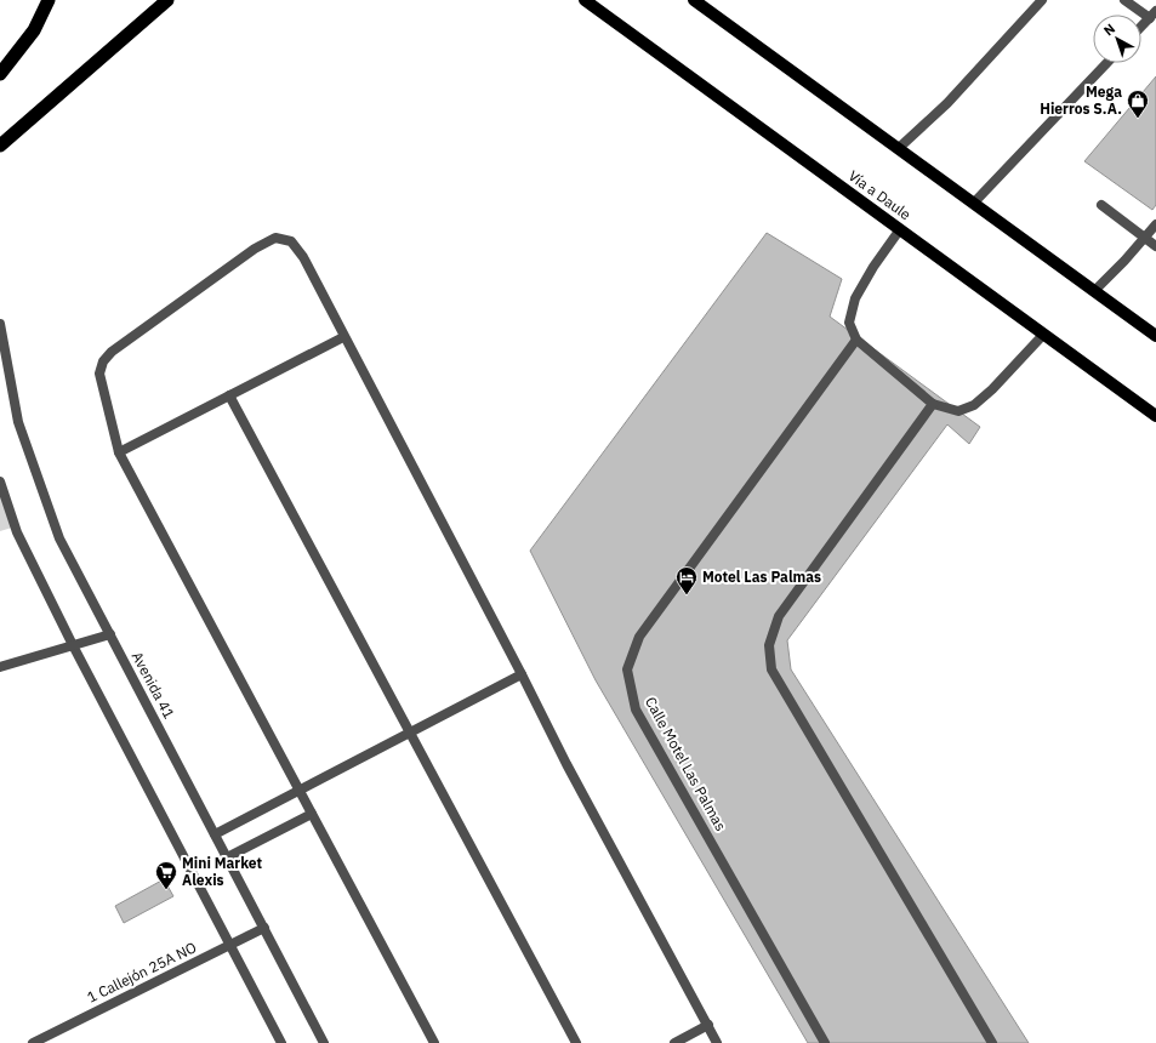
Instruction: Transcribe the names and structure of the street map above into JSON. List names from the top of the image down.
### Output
{
  "streets": {
    "main road": ["Vía a Daule"],
    "street": ["Avenida 41", "Calle Motel Las Palmas", "1 Callejón 25A NO"]
  },
  "crossings": [
    ["Avenida 41", "1 Callejón 25A NO"]
  ],
  "places": {
    "shop": ["Mega Hierros S.A."],
    "hotel": ["Motel Las Palmas"],
    "supermarket": ["Mini Market Alexis"]
  },
  "north": "top left"
}
